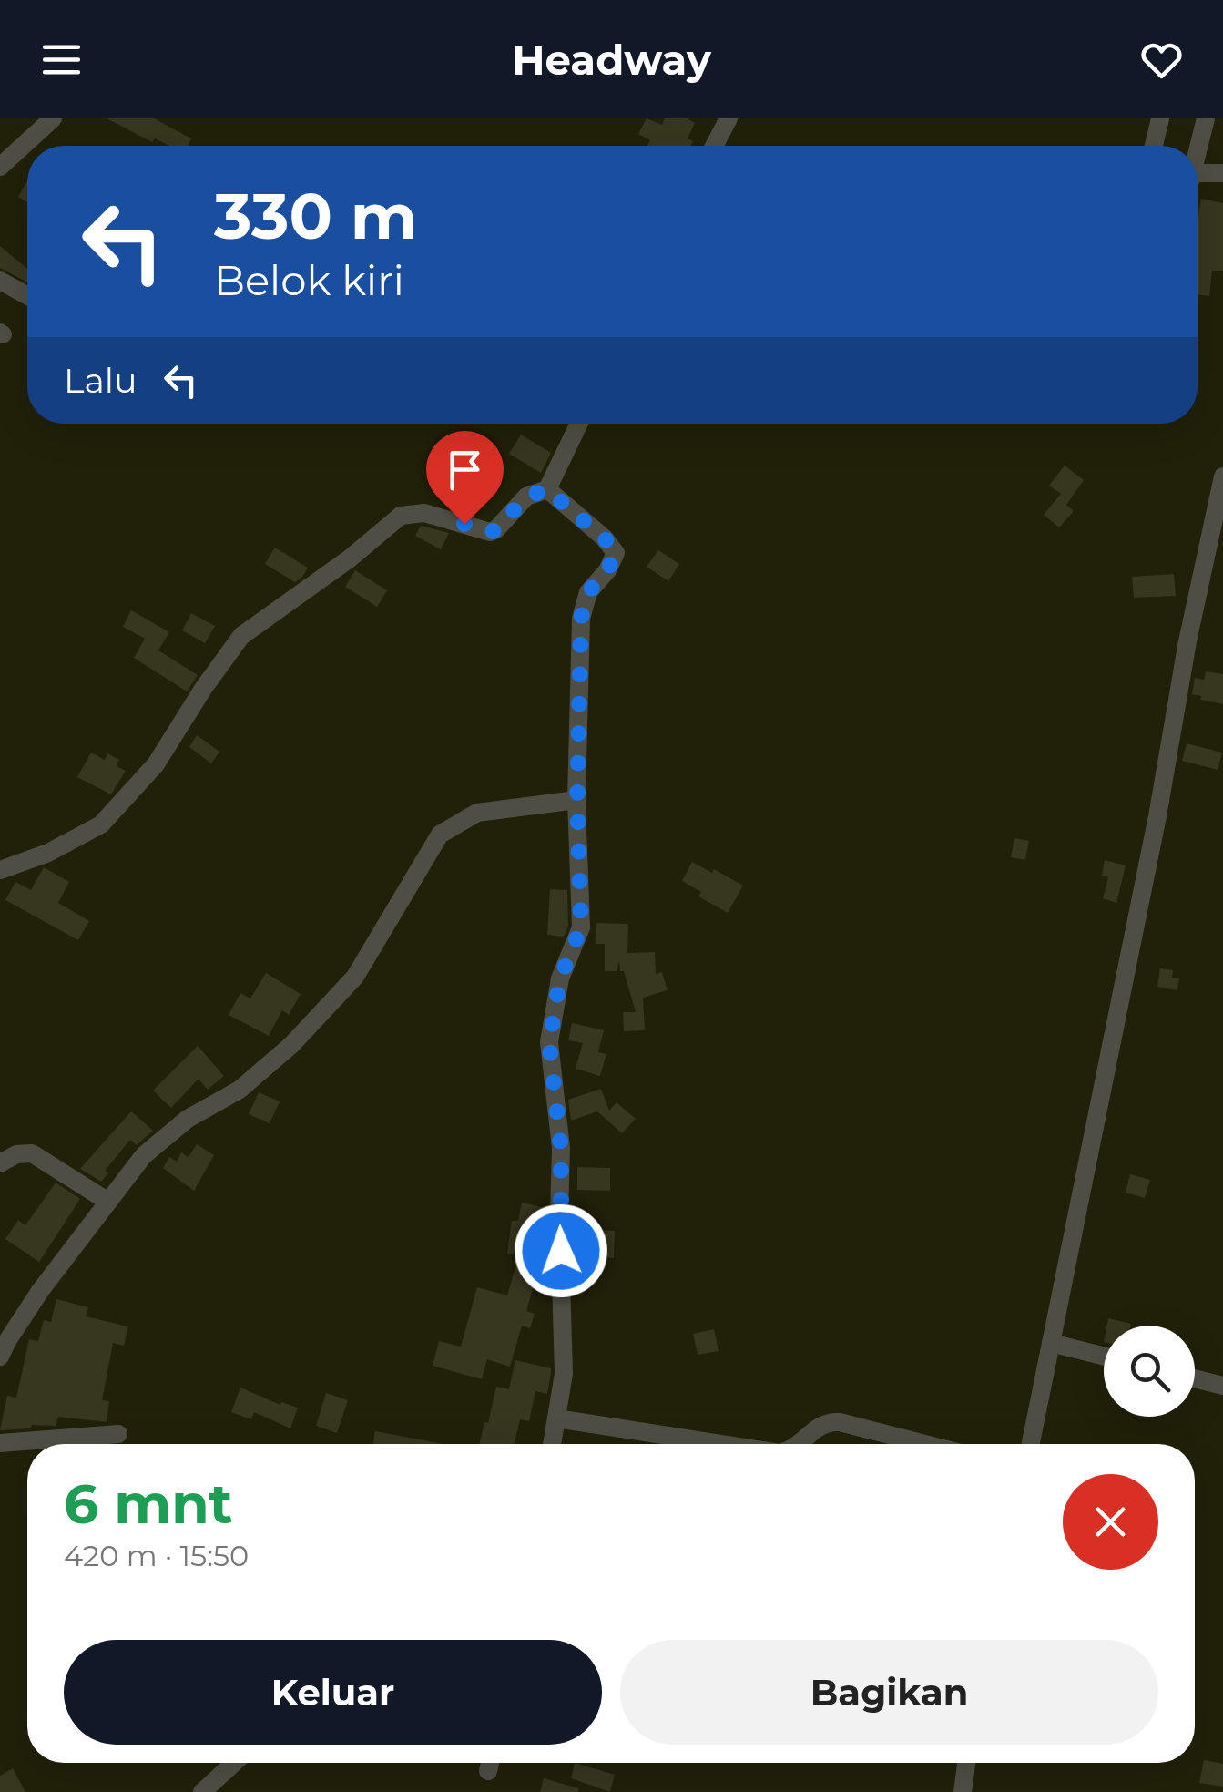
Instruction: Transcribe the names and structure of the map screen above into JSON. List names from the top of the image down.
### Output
{
  "page": {
    "header": "Headway",
    "turn": ["330 m", "Belok kiri"],
    "then": "Lalu",
    "heading": ["6 mnt", "420 m · 15:50"],
    "buttons": ["Keluar", "Bagikan"]
  }
}
